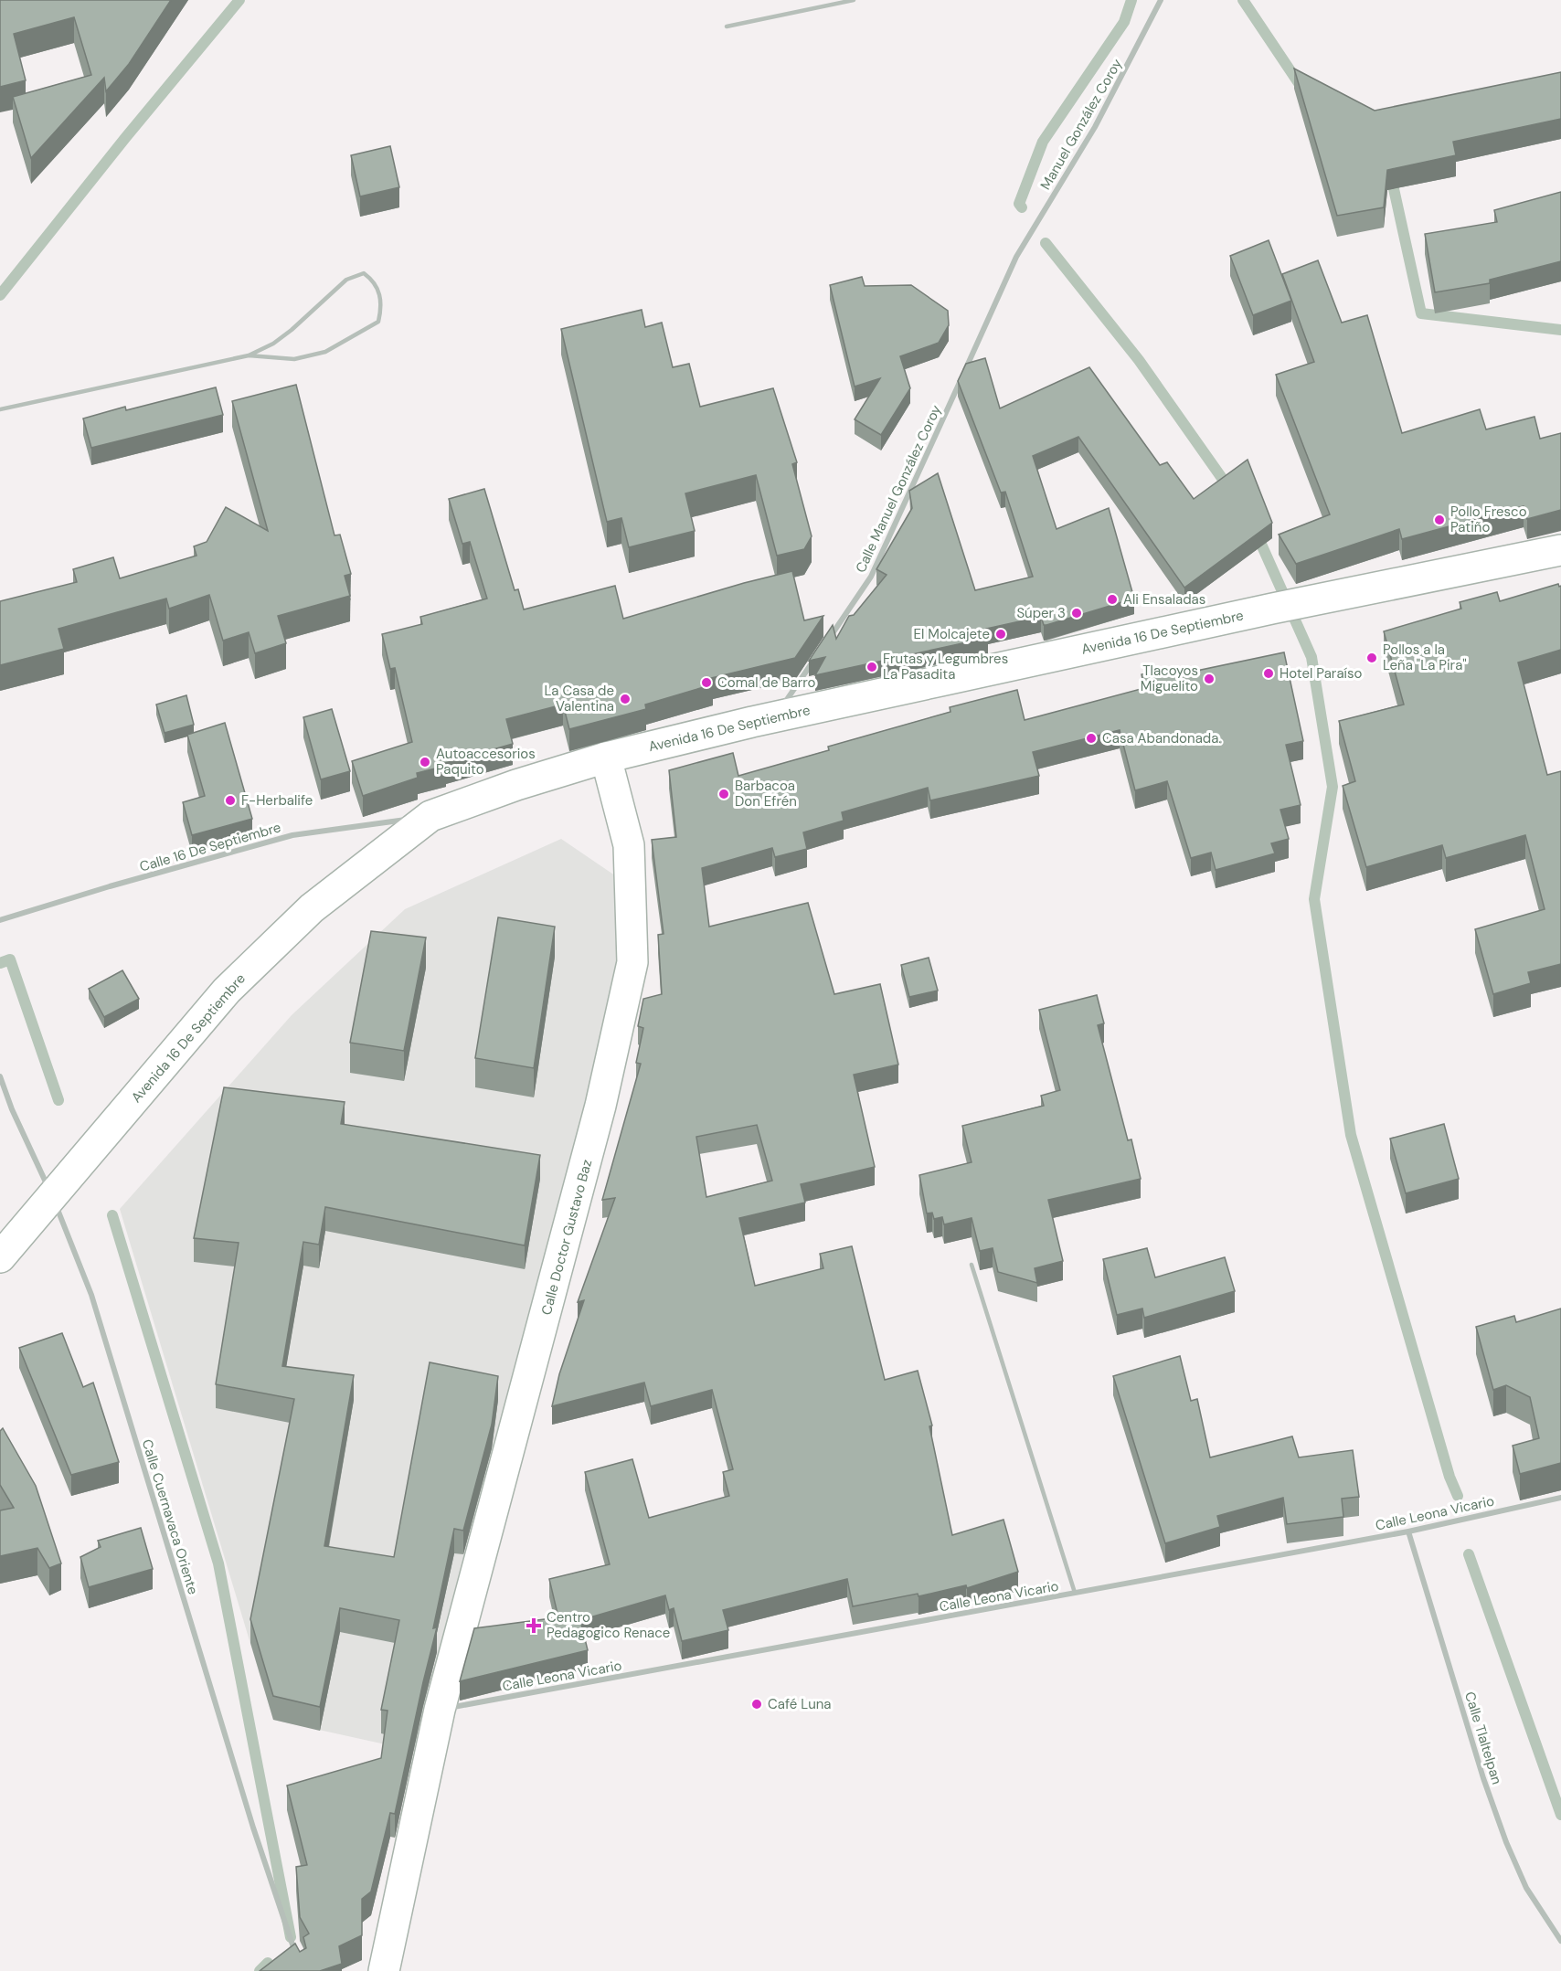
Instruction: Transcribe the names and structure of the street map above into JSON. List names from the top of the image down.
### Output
{
  "streets": {
    "main road": ["Avenida 16 De Septiembre", "Calle Doctor Gustavo Baz"],
    "street": [
      "Manuel González Coroy",
      "Calle Manuel González Coroy",
      "Calle 16 De Septiembre",
      "Calle Leona Vicario",
      "Calle Cuernavaca Oriente",
      "Calle Tlaltelpan"
    ]
  },
  "crossings": [
    ["Manuel González Coroy", "Calle Manuel González Coroy"],
    ["Avenida 16 De Septiembre", "Calle 16 De Septiembre"],
    ["Avenida 16 De Septiembre", "Calle Doctor Gustavo Baz"],
    ["Avenida 16 De Septiembre", "Calle Cuernavaca Oriente"],
    ["Calle Doctor Gustavo Baz", "Calle Leona Vicario"],
    ["Calle Leona Vicario", "Calle Tlaltelpan"]
  ],
  "places": {
    "other": [
      "Pollo Fresco Patiño",
      "Ali Ensaladas",
      "Súper 3",
      "El Molcajete",
      "Pollos a la Leña \"La Pira\"",
      "Frutas y Legumbres La Pasadita",
      "Hotel Paraíso",
      "Tlacoyos Miguelito",
      "Comal de Barro",
      "La Casa de Valentina",
      "Casa Abandonada.",
      "Autoaccesorios Paquito",
      "Barbacoa Don Efrén",
      "F-Herbalife",
      "Café Luna"
    ],
    "health": ["Centro Pedagogico Renace"]
  }
}
